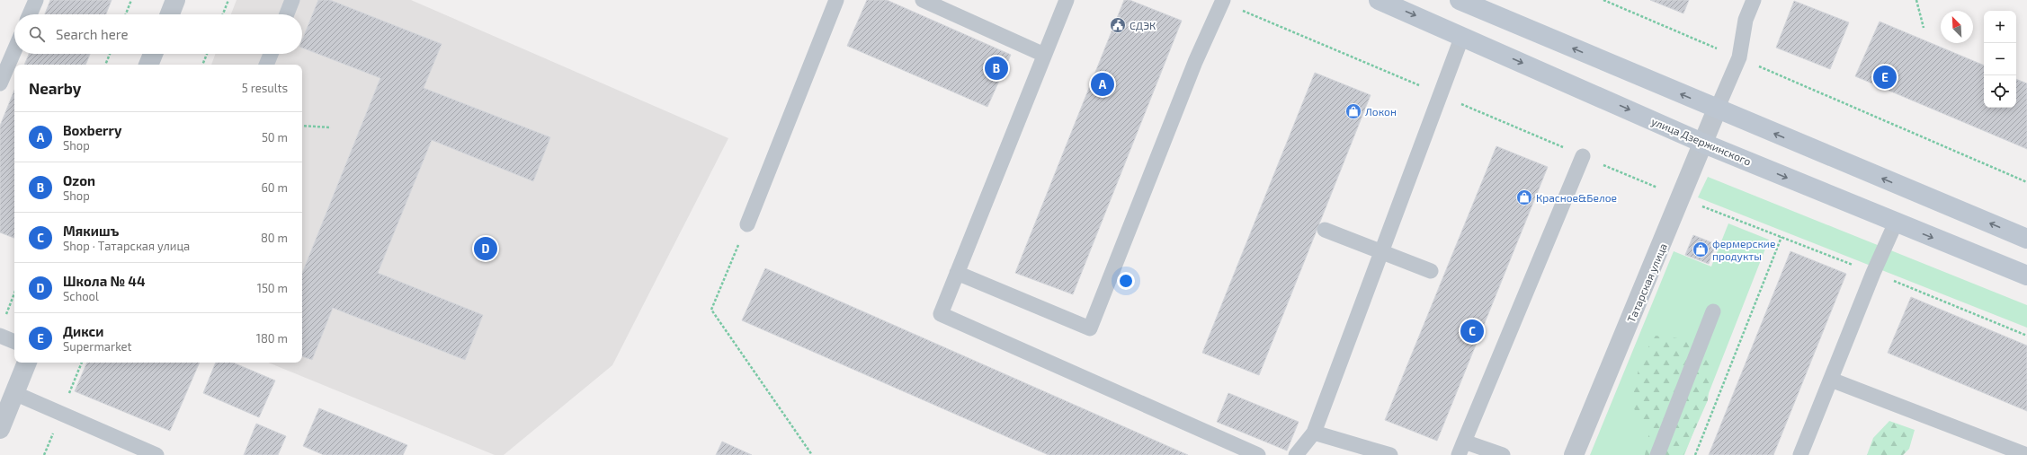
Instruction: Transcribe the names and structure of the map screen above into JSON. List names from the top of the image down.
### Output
{
  "streets": {
    "main road": ["улица Дзержинского"],
    "street": ["Татарская улица"]
  },
  "crossings": [
    ["улица Дзержинского", "Татарская улица"]
  ],
  "places": {
    "public building": ["СДЭК"],
    "shop": ["Локон", "Красное&Белое", "фермерские продукты"]
  },
  "north": "top left",
  "page": {
    "map_buttons": ["+", "−"],
    "search": "Search here",
    "pins": [
      "B",
      "E",
      "A",
      "D",
      "C"
    ],
    "heading": ["Nearby", "5 results"],
    "list": [
      {
        "mark": "A",
        "name": "Boxberry",
        "note": "Shop",
        "value": "50 m"
      },
      {
        "mark": "B",
        "name": "Ozon",
        "note": "Shop",
        "value": "60 m"
      },
      {
        "mark": "C",
        "name": "Мякишъ",
        "note": "Shop · Татарская улица",
        "value": "80 m"
      },
      {
        "mark": "D",
        "name": "Школа № 44",
        "note": "School",
        "value": "150 m"
      },
      {
        "mark": "E",
        "name": "Дикси",
        "note": "Supermarket",
        "value": "180 m"
      }
    ]
  }
}
